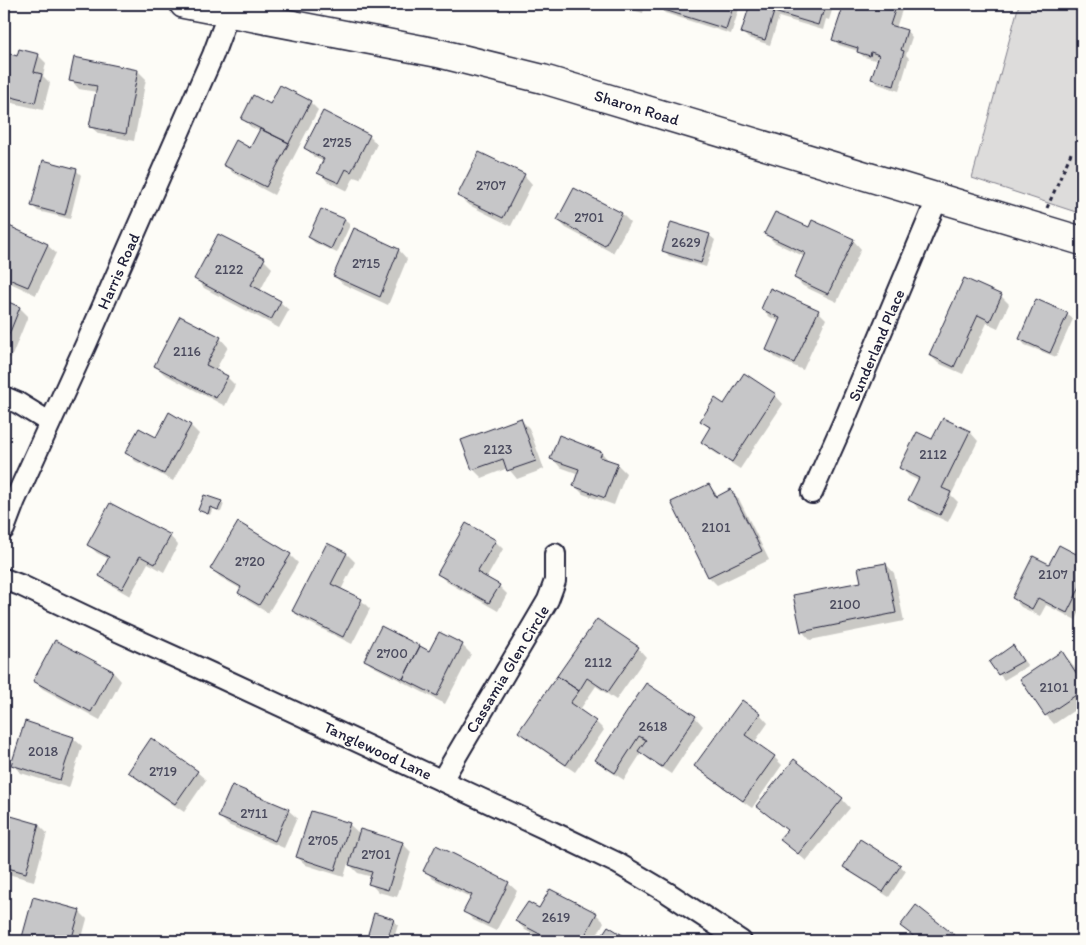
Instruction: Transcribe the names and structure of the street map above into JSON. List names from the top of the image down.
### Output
{
  "streets": {
    "street": [
      "Sharon Road",
      "Harris Road",
      "Sunderland Place",
      "Cassamia Glen Circle",
      "Tanglewood Lane"
    ]
  },
  "crossings": [
    ["Sharon Road", "Harris Road"],
    ["Sharon Road", "Sunderland Place"],
    ["Cassamia Glen Circle", "Tanglewood Lane"]
  ],
  "house_numbers": [
    "2725",
    "2707",
    "2701",
    "2629",
    "2715",
    "2122",
    "2116",
    "2123",
    "2112",
    "2101",
    "2720",
    "2107",
    "2100",
    "2700",
    "2112",
    "2101",
    "2618",
    "2018",
    "2719",
    "2711",
    "2705",
    "2701",
    "2619"
  ]
}
